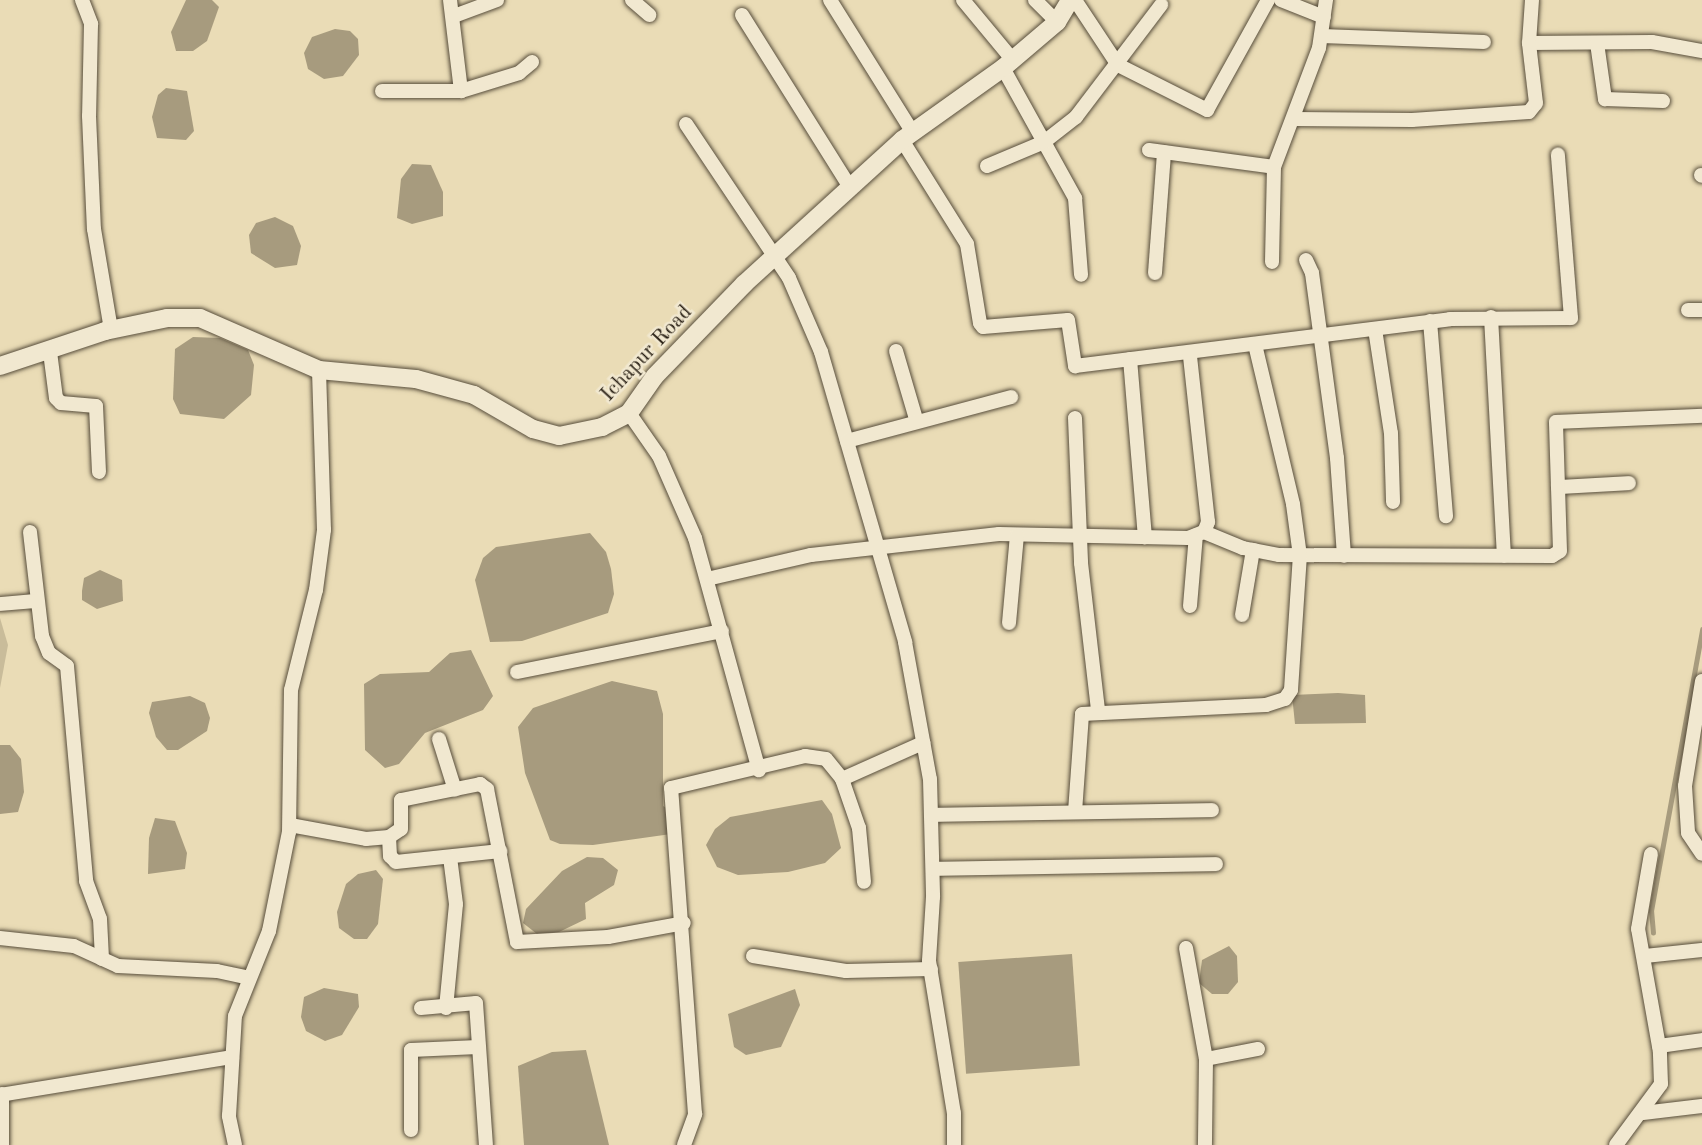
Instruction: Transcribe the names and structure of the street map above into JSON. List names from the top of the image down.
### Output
{
  "streets": {
    "street": ["Ichapur Road"]
  }
}
